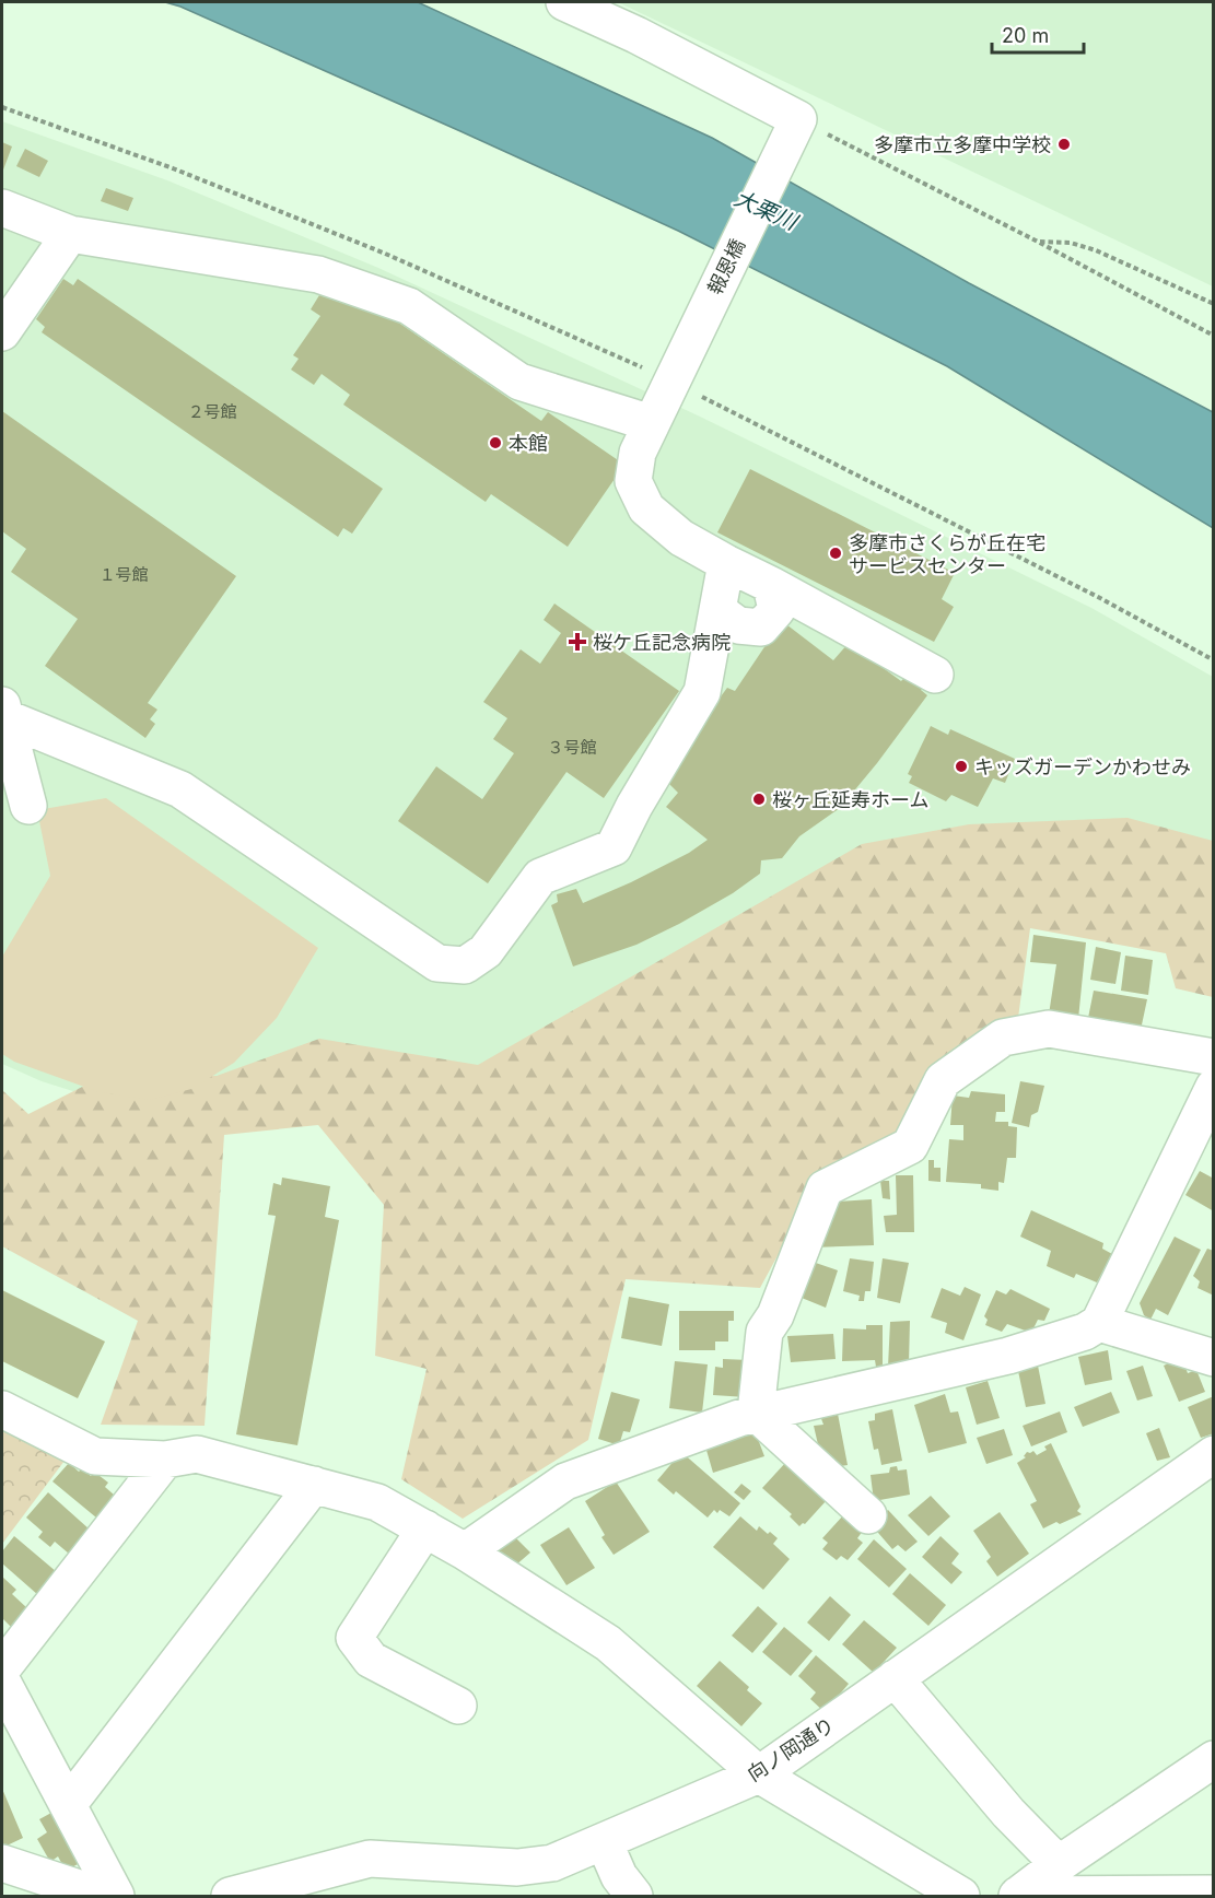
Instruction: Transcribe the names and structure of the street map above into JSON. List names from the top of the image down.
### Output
{
  "streets": {
    "street": ["報恩橋", "向ノ岡通り"]
  },
  "water": ["大栗川"],
  "places": {
    "other": [
      "多摩市立多摩中学校",
      "本館",
      "多摩市さくらが丘在宅 サービスセンター",
      "キッズガーデンかわせみ",
      "桜ヶ丘延寿ホーム"
    ],
    "health": ["桜ケ丘記念病院"]
  },
  "house_numbers": ["２号館", "１号館", "３号館"],
  "scale_bar": "20 m"
}
